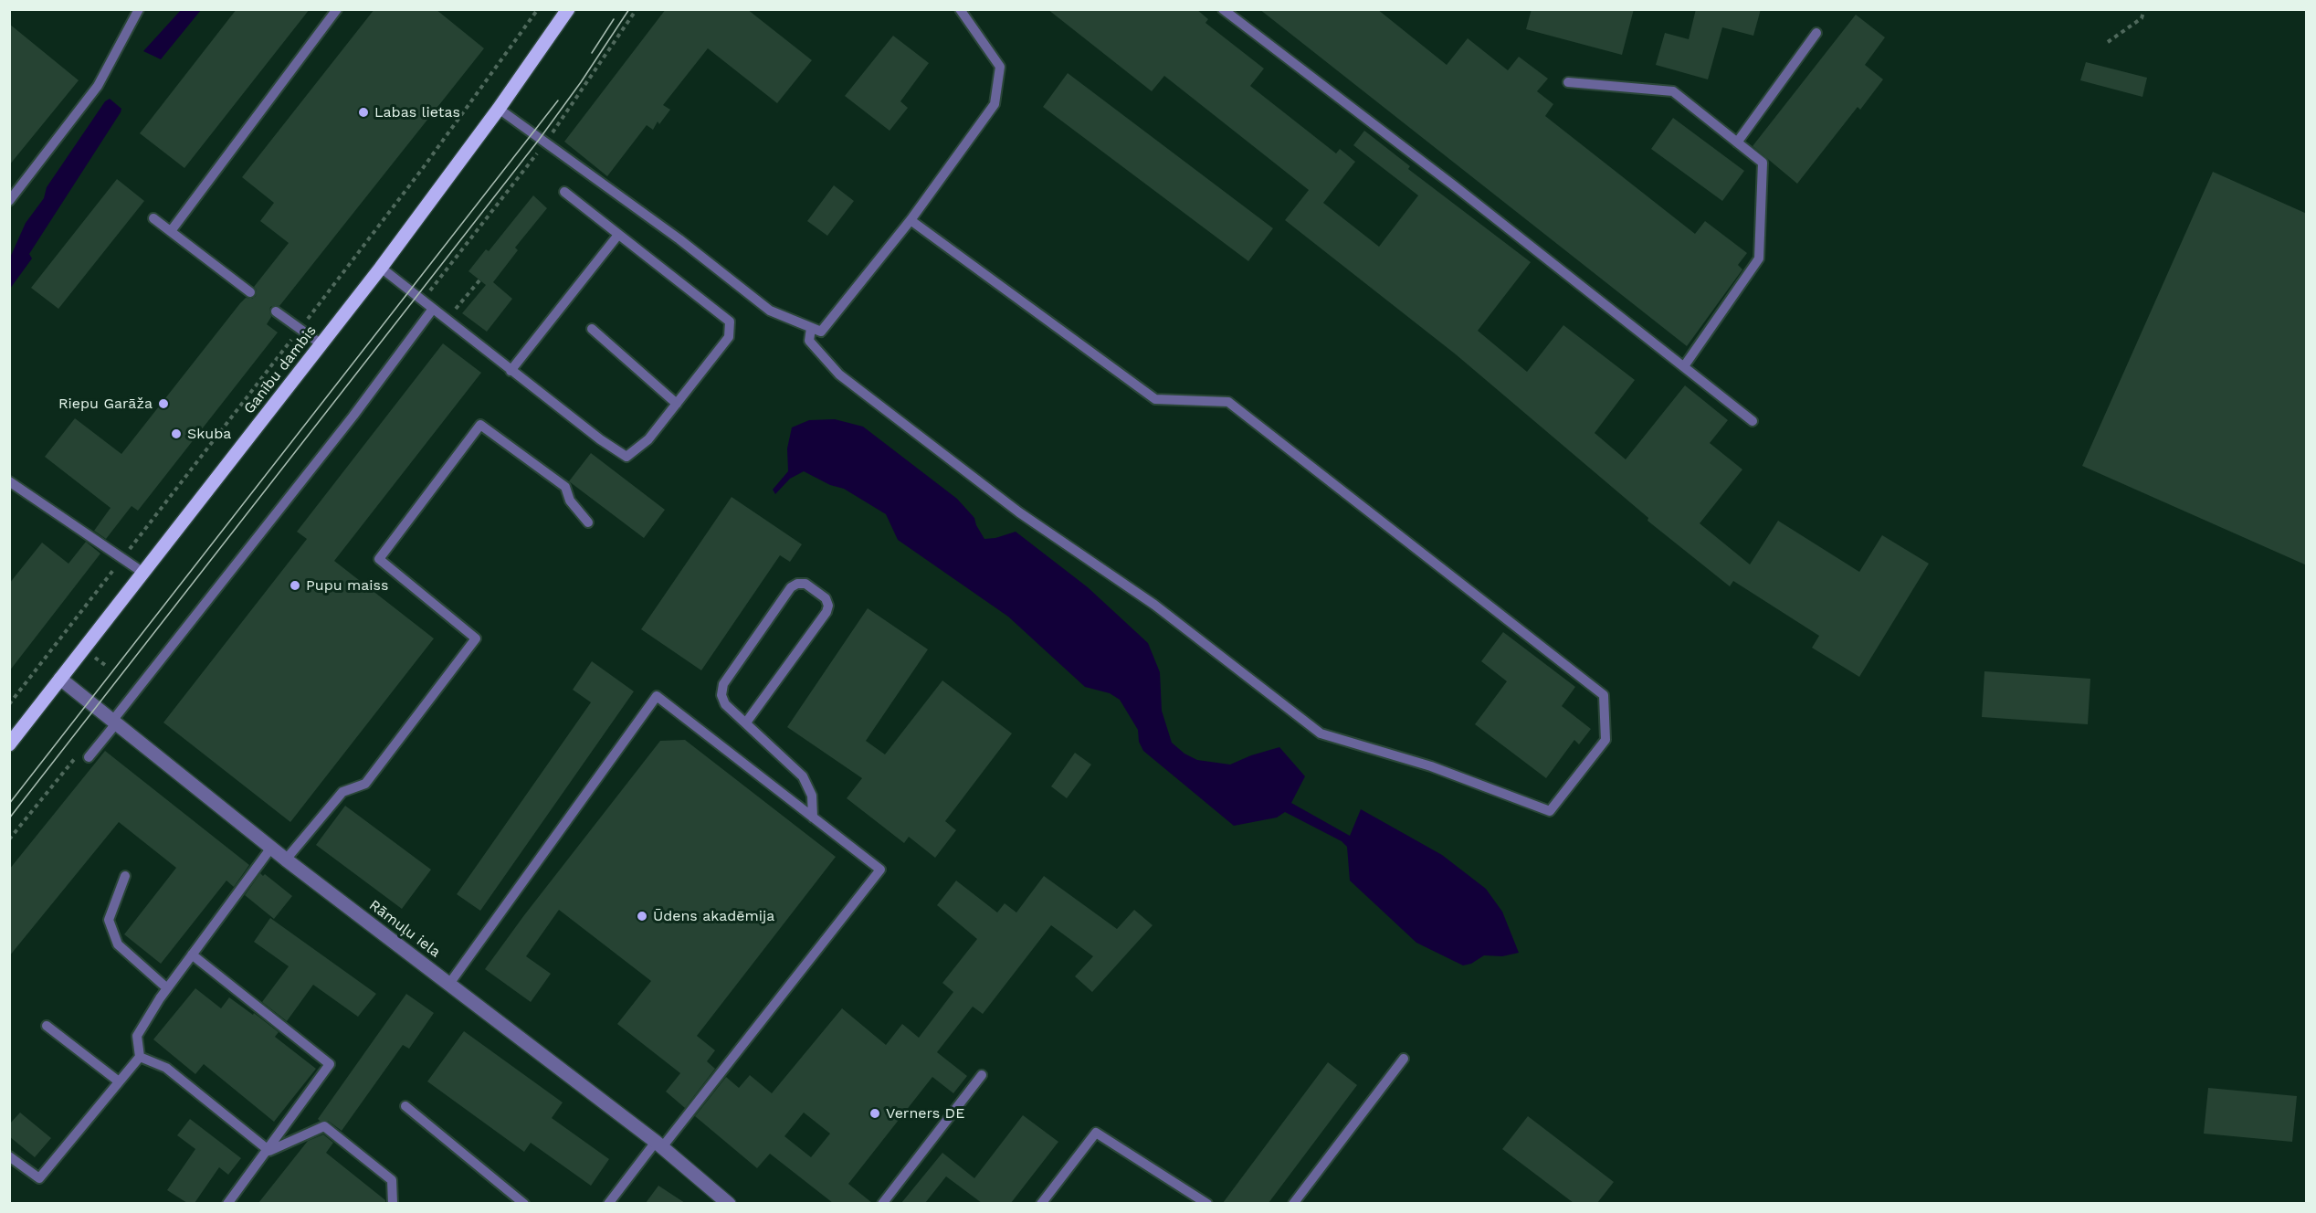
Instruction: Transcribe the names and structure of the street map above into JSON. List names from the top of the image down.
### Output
{
  "streets": {
    "main road": ["Ganību dambis"],
    "street": ["Rāmuļu iela"]
  },
  "crossings": [
    ["Ganību dambis", "Rāmuļu iela"]
  ],
  "places": [
    "Labas lietas",
    "Riepu Garāža",
    "Skuba",
    "Pupu maiss",
    "Ūdens akadēmija",
    "Verners DE"
  ]
}
